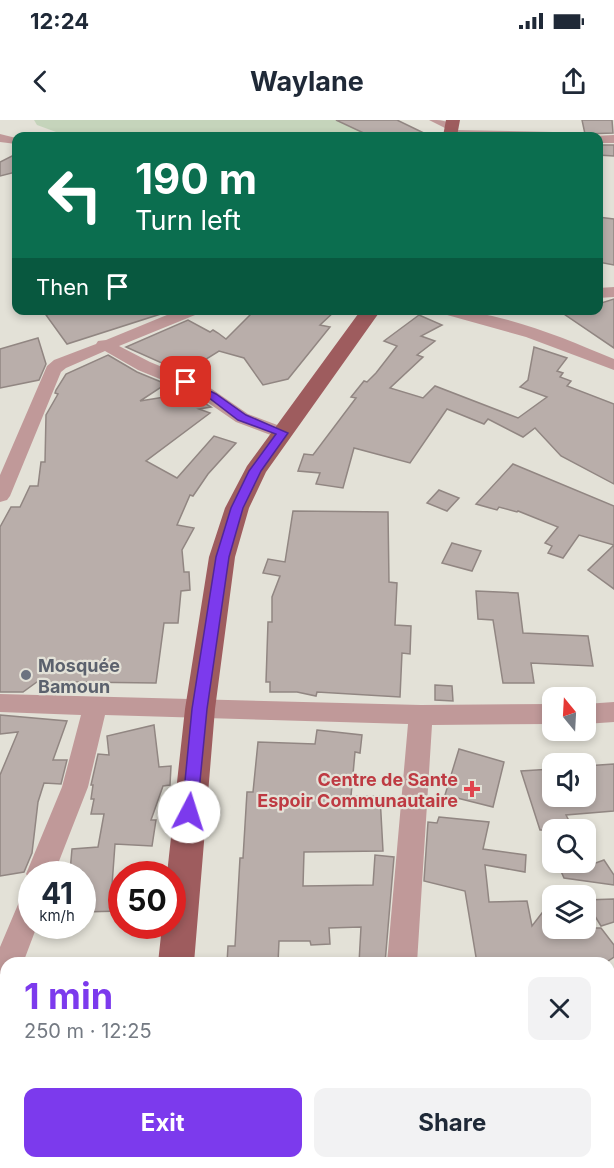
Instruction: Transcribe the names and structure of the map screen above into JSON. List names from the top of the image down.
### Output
{
  "places": {
    "other": ["Mosquée Bamoun"],
    "health": ["Centre de Sante Espoir Communautaire"]
  },
  "north": "top",
  "page": {
    "status": "12:24",
    "header": "Waylane",
    "turn": ["190 m", "Turn left"],
    "then": "Then",
    "speed": "41 km/h",
    "limit": "50",
    "heading": ["1 min", "250 m · 12:25"],
    "buttons": ["Exit", "Share"]
  }
}
